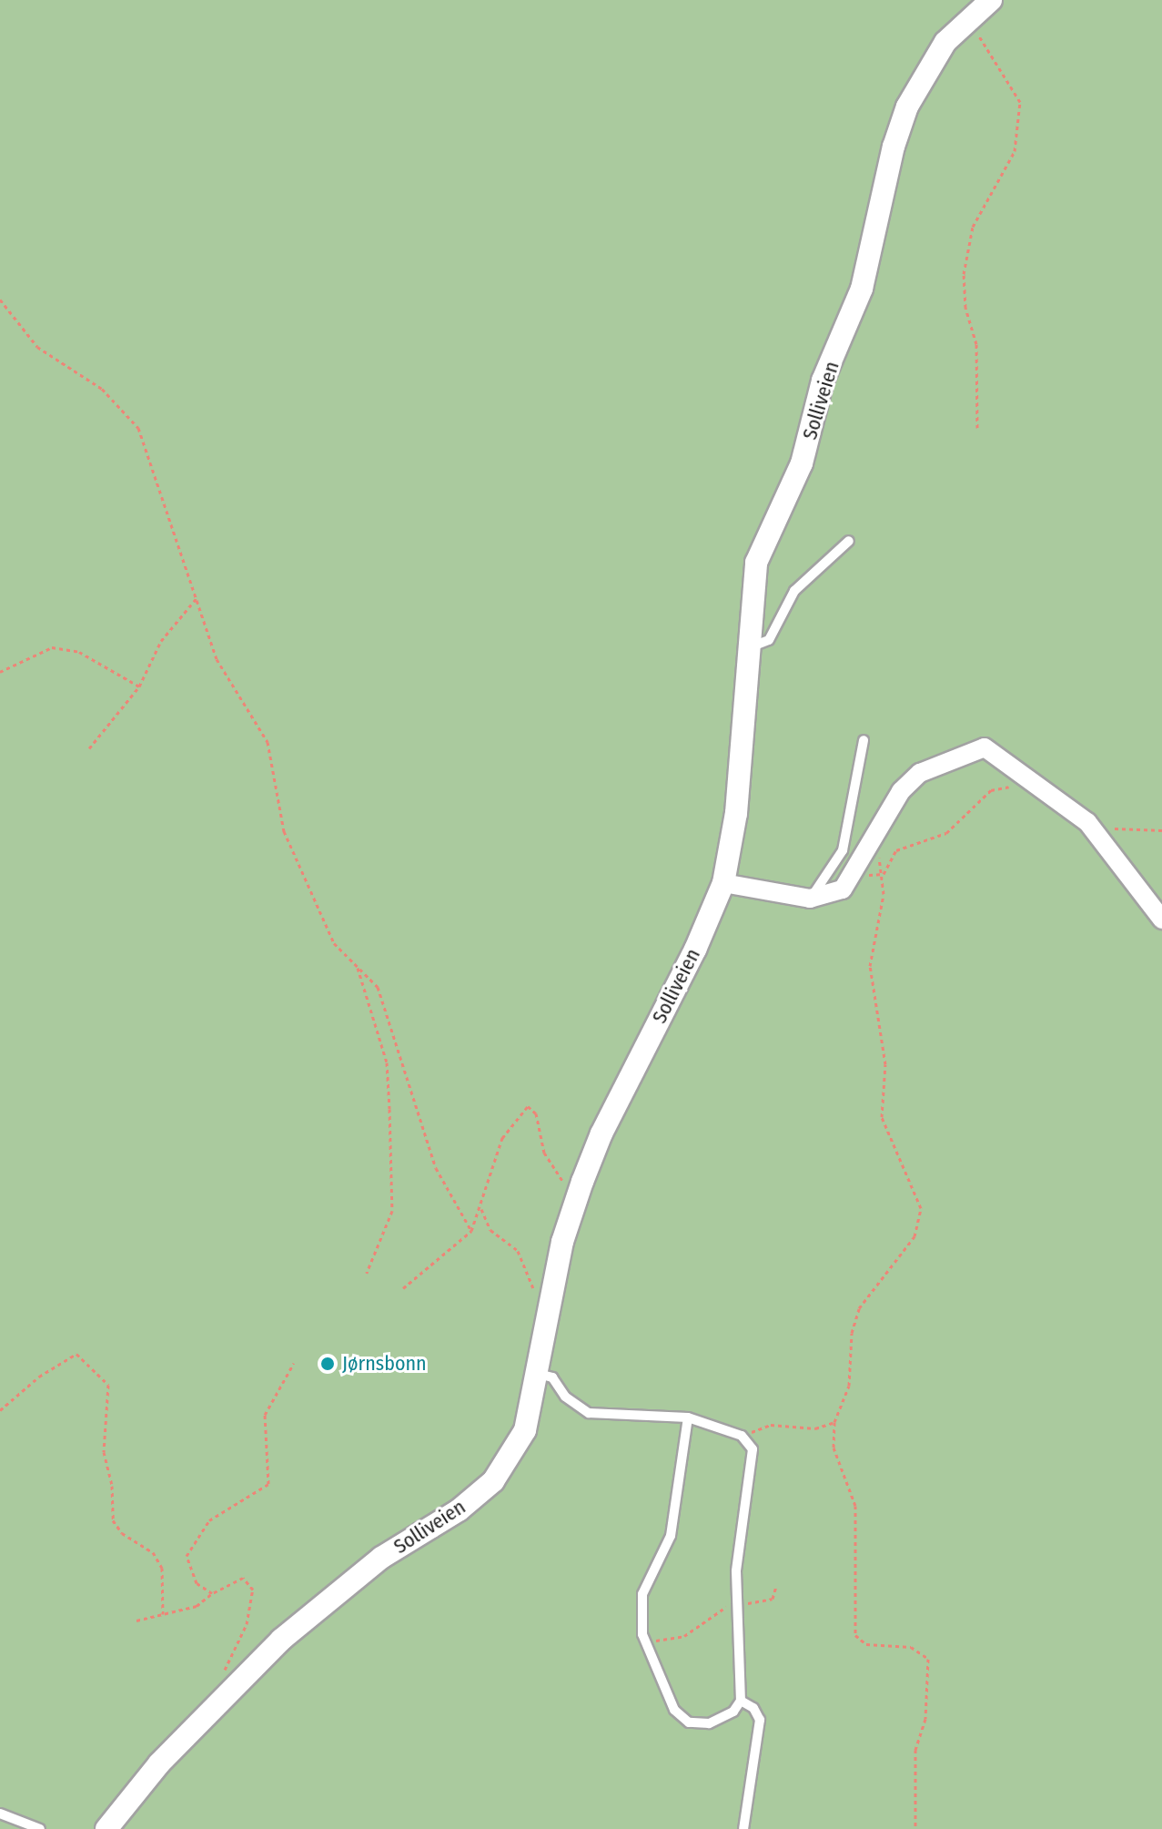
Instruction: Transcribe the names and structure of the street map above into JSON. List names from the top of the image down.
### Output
{
  "streets": {
    "street": ["Solliveien"]
  },
  "places": ["Jørnsbonn"]
}
